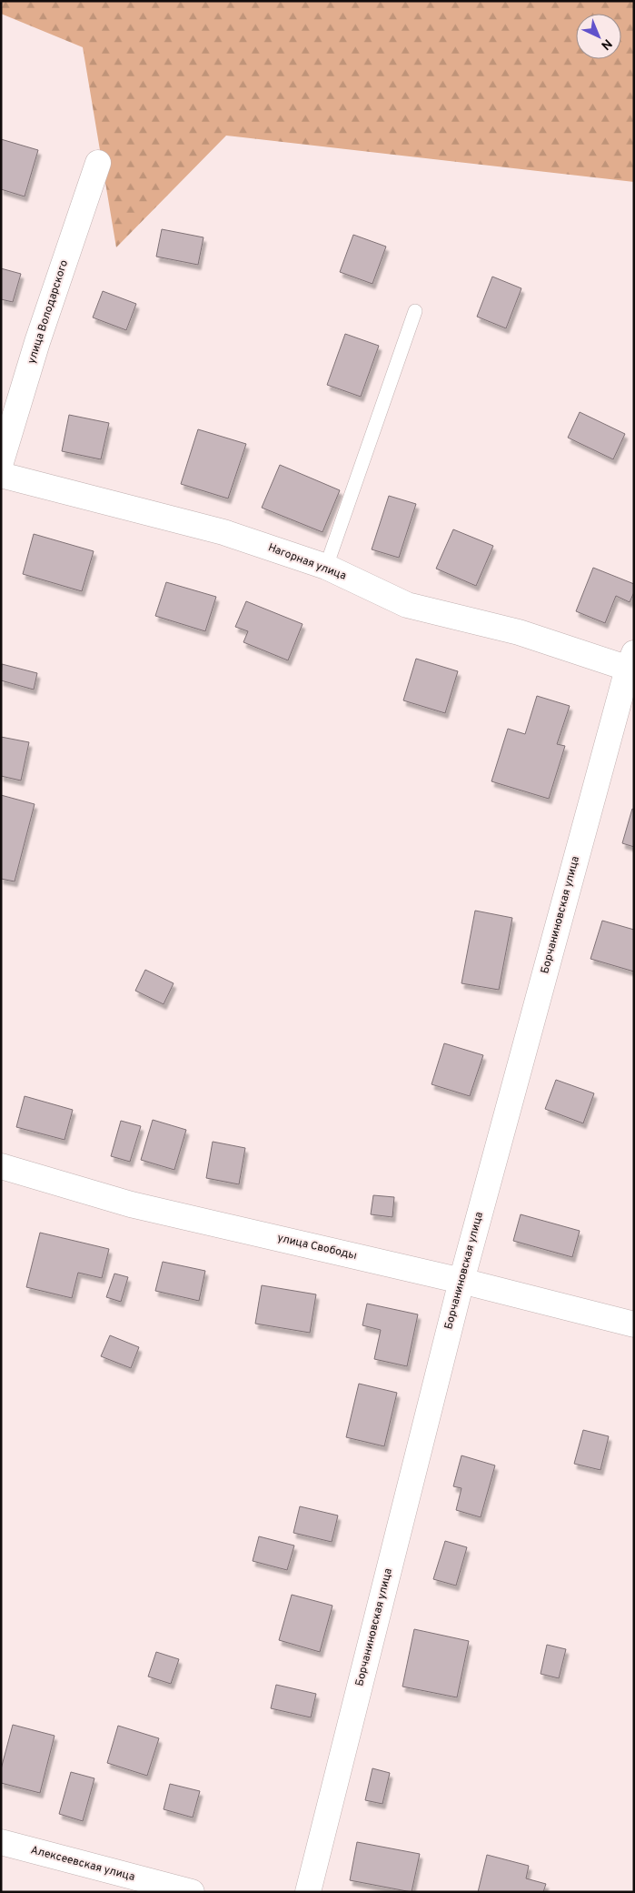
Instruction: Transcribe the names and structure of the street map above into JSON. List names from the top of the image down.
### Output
{
  "streets": {
    "street": [
      "улица Володарского",
      "Нагорная улица",
      "Борчаниновская улица",
      "улица Свободы",
      "Алексеевская улица"
    ]
  },
  "crossings": [
    ["Нагорная улица", "Борчаниновская улица"],
    ["Борчаниновская улица", "улица Свободы"]
  ],
  "north": "bottom right"
}
